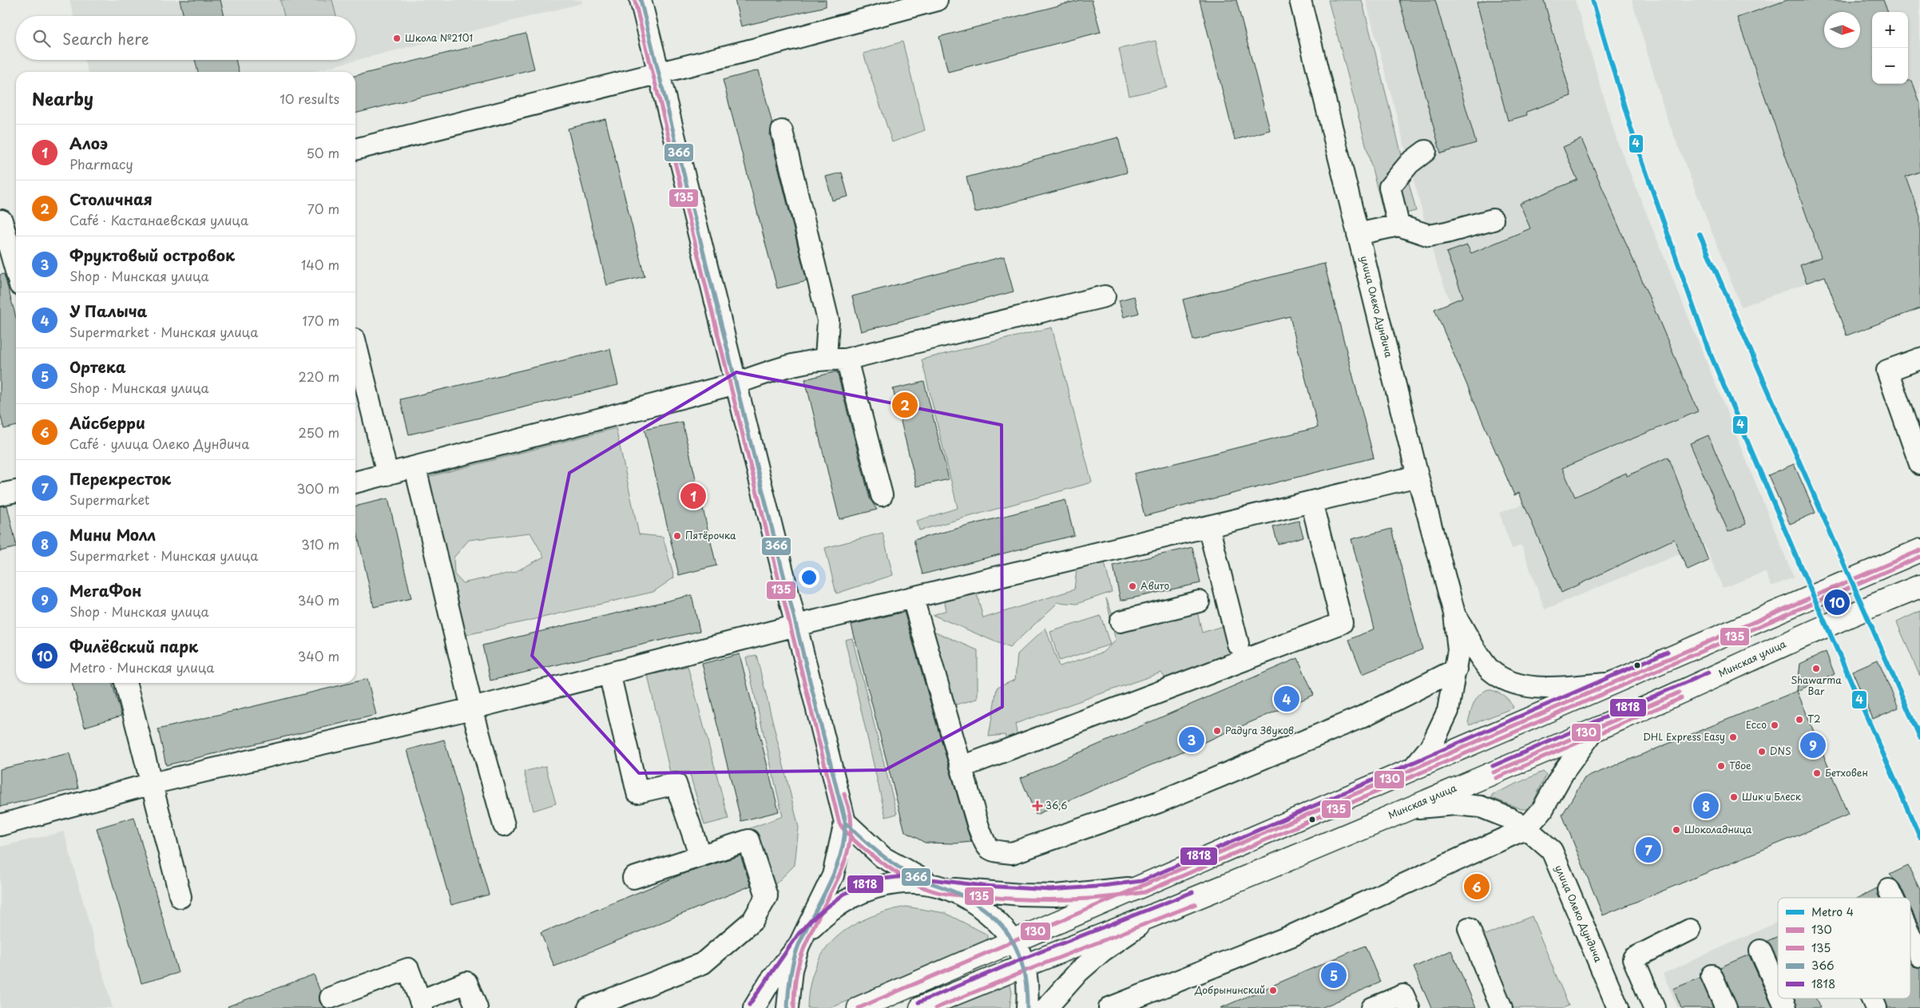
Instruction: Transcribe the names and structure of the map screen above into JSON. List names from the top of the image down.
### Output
{
  "streets": {
    "main road": ["Минская улица"],
    "street": ["улица Олеко Дундича"]
  },
  "crossings": [
    ["улица Олеко Дундича", "Минская улица"]
  ],
  "places": {
    "other": [
      "Школа №2101",
      "Пятёрочка",
      "Авито",
      "Shawarma Bar",
      "T2",
      "Ecco",
      "Радуга Звуков",
      "DHL Express Easy",
      "DNS",
      "Твое",
      "Бетховен",
      "Шик и Блеск",
      "Шоколадница",
      "Добрынинский"
    ],
    "health": ["36,6"]
  },
  "lines": [
    "metro line 4",
    "transit line 366",
    "transit line 135",
    "transit line 130",
    "transit line 1818"
  ],
  "legend": [
    "Metro 4",
    "130",
    "135",
    "366",
    "1818"
  ],
  "north": "right",
  "page": {
    "map_buttons": ["+", "−"],
    "search": "Search here",
    "heading": ["Nearby", "10 results"],
    "list": [
      {
        "mark": "1",
        "name": "Алоэ",
        "note": "Pharmacy",
        "value": "50 m"
      },
      {
        "mark": "2",
        "name": "Столичная",
        "note": "Café · Кастанаевская улица",
        "value": "70 m"
      },
      {
        "mark": "3",
        "name": "Фруктовый островок",
        "note": "Shop · Минская улица",
        "value": "140 m"
      },
      {
        "mark": "4",
        "name": "У Палыча",
        "note": "Supermarket · Минская улица",
        "value": "170 m"
      },
      {
        "mark": "5",
        "name": "Ортека",
        "note": "Shop · Минская улица",
        "value": "220 m"
      },
      {
        "mark": "6",
        "name": "Айсберри",
        "note": "Café · улица Олеко Дундича",
        "value": "250 m"
      },
      {
        "mark": "7",
        "name": "Перекресток",
        "note": "Supermarket",
        "value": "300 m"
      },
      {
        "mark": "8",
        "name": "Мини Молл",
        "note": "Supermarket · Минская улица",
        "value": "310 m"
      },
      {
        "mark": "9",
        "name": "МегаФон",
        "note": "Shop · Минская улица",
        "value": "340 m"
      },
      {
        "mark": "10",
        "name": "Филёвский парк",
        "note": "Metro · Минская улица",
        "value": "340 m"
      }
    ],
    "pins": [
      "2",
      "1",
      "10",
      "4",
      "3",
      "9",
      "8",
      "7",
      "6",
      "5"
    ]
  }
}
